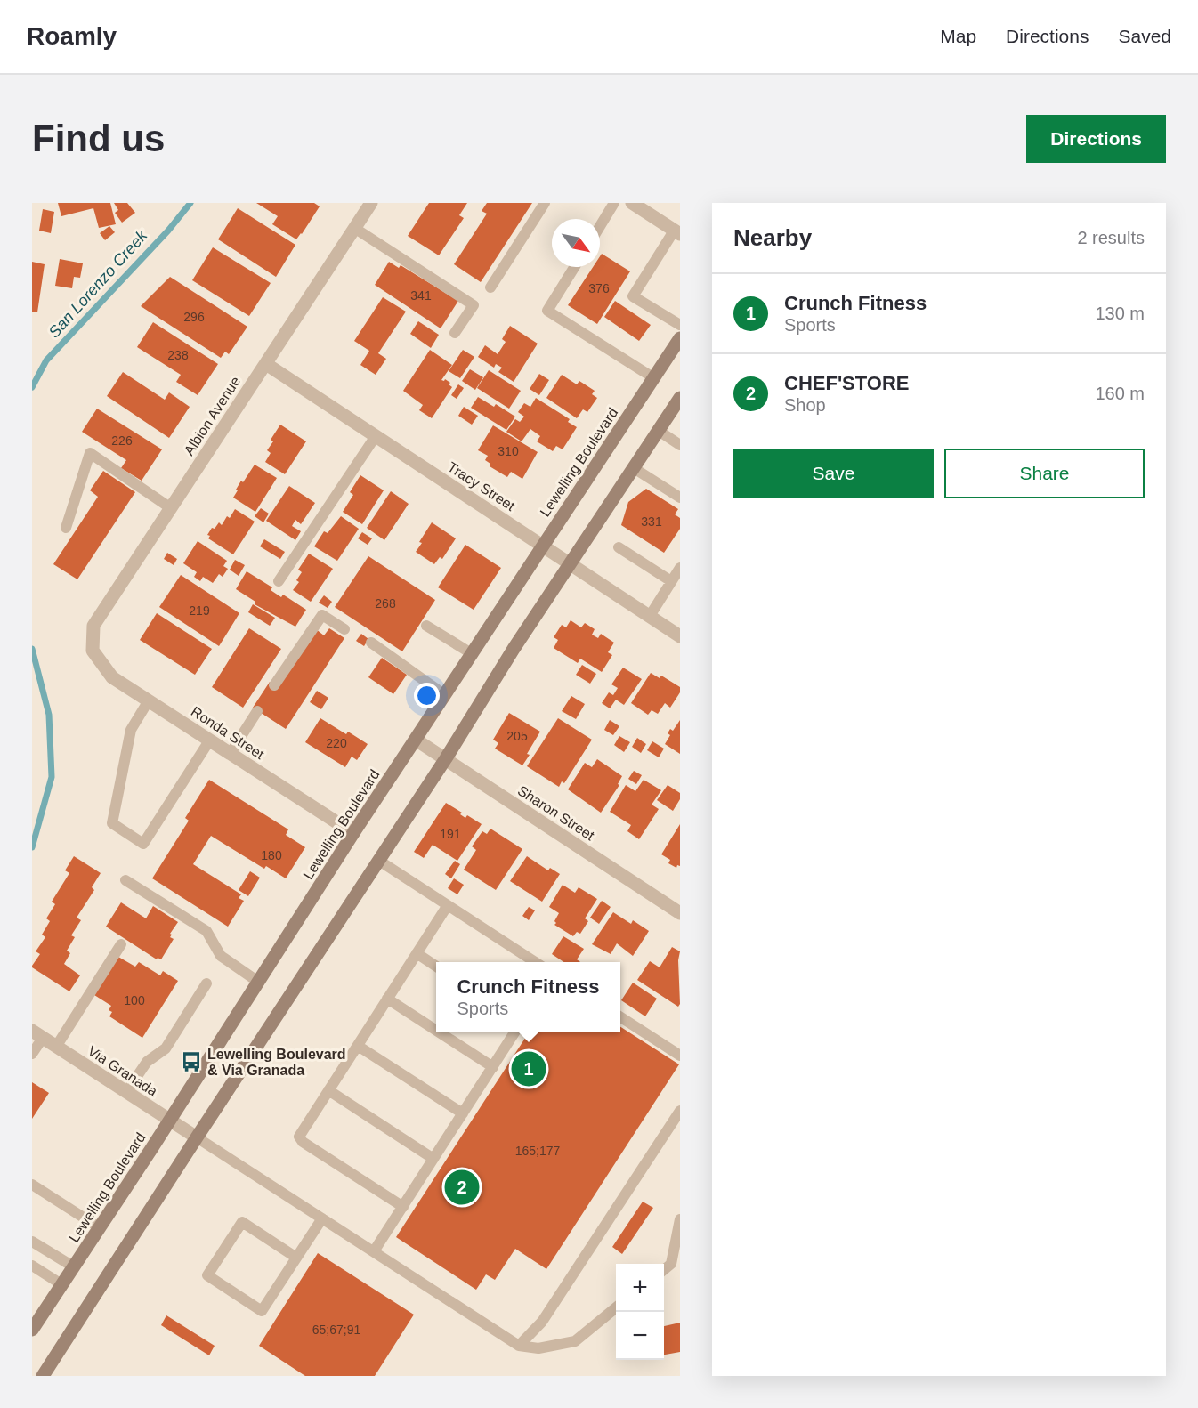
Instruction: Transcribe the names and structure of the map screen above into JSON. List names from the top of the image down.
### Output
{
  "streets": {
    "main road": ["Lewelling Boulevard"],
    "street": [
      "Albion Avenue",
      "Tracy Street",
      "Ronda Street",
      "Sharon Street",
      "Via Granada"
    ]
  },
  "crossings": [
    ["Albion Avenue", "Tracy Street"],
    ["Albion Avenue", "Ronda Street"],
    ["Lewelling Boulevard", "Tracy Street"],
    ["Lewelling Boulevard", "Ronda Street"],
    ["Lewelling Boulevard", "Sharon Street"],
    ["Lewelling Boulevard", "Via Granada"]
  ],
  "water": ["San Lorenzo Creek"],
  "places": {
    "bus stop": ["Lewelling Boulevard & Via Granada"]
  },
  "house_numbers": [
    "376",
    "341",
    "296",
    "238",
    "226",
    "310",
    "331",
    "268",
    "219",
    "205",
    "220",
    "191",
    "180",
    "100",
    "165;177",
    "65;67;91"
  ],
  "north": "bottom right",
  "page": {
    "header": "Roamly",
    "nav": ["Map", "Directions", "Saved"],
    "buttons": [
      "Directions",
      ["Save", "Share"]
    ],
    "title": "Find us",
    "heading": ["Nearby", "2 results"],
    "list": [
      {
        "mark": "1",
        "name": "Crunch Fitness",
        "note": "Sports",
        "value": "130 m"
      },
      {
        "mark": "2",
        "name": "CHEF'STORE",
        "note": "Shop",
        "value": "160 m"
      }
    ],
    "popup": ["Crunch Fitness", "Sports"],
    "pins": ["1", "2"],
    "map_buttons": ["+", "−"]
  }
}
